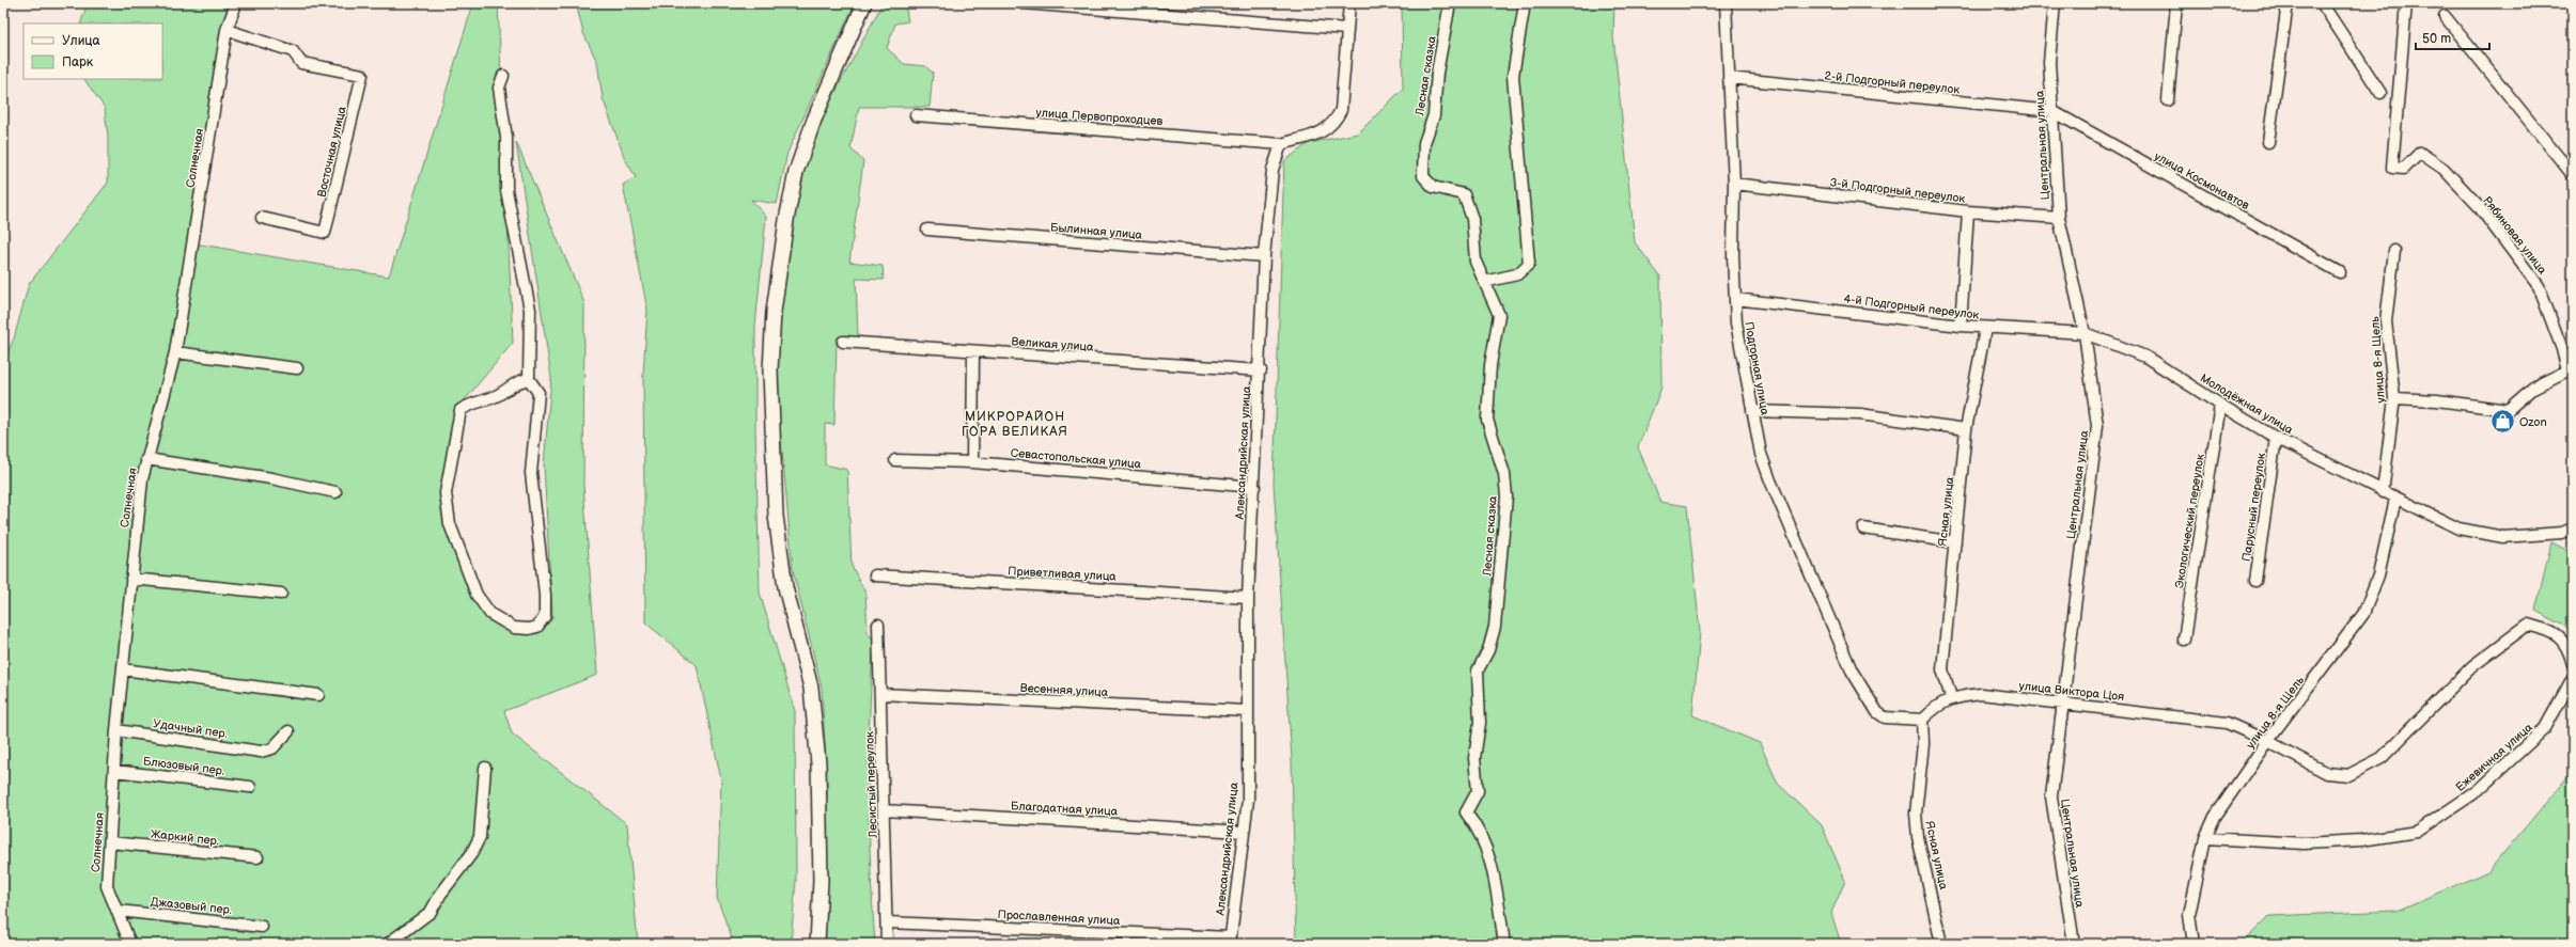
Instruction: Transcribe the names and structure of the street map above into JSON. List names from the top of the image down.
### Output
{
  "streets": {
    "street": [
      "Лесная сказка",
      "2-й Подгорный переулок",
      "улица Первопроходцев",
      "Центральная улица",
      "Восточная улица",
      "Солнечная",
      "улица Космонавтов",
      "3-й Подгорный переулок",
      "Былинная улица",
      "Рябиновая улица",
      "4-й Подгорный переулок",
      "Великая улица",
      "улица 8-я Щель",
      "Подгорная улица",
      "Молодёжная улица",
      "Александрийская улица",
      "Севастопольская улица",
      "Парусный переулок",
      "Ясная улица",
      "Экологический переулок",
      "Приветливая улица",
      "Весенняя улица",
      "улица Виктора Цоя",
      "Удачный пер.",
      "Ежевичная улица",
      "Блюзовый пер.",
      "Лесистый переулок",
      "Благодатная улица",
      "Жаркий пер.",
      "Джазовый пер.",
      "Прославленная улица"
    ]
  },
  "crossings": [
    ["2-й Подгорный переулок", "Центральная улица"],
    ["2-й Подгорный переулок", "улица Космонавтов"],
    ["2-й Подгорный переулок", "Подгорная улица"],
    ["улица Первопроходцев", "Александрийская улица"],
    ["Центральная улица", "улица Космонавтов"],
    ["Центральная улица", "3-й Подгорный переулок"],
    ["Центральная улица", "4-й Подгорный переулок"],
    ["Центральная улица", "Молодёжная улица"],
    ["Центральная улица", "улица Виктора Цоя"],
    ["Восточная улица", "Солнечная"],
    ["Солнечная", "Удачный пер."],
    ["Солнечная", "Блюзовый пер."],
    ["Солнечная", "Жаркий пер."],
    ["Солнечная", "Джазовый пер."],
    ["3-й Подгорный переулок", "Подгорная улица"],
    ["Былинная улица", "Александрийская улица"],
    ["Рябиновая улица", "улица 8-я Щель"],
    ["4-й Подгорный переулок", "Подгорная улица"],
    ["4-й Подгорный переулок", "Молодёжная улица"],
    ["4-й Подгорный переулок", "Ясная улица"],
    ["Великая улица", "Александрийская улица"],
    ["улица 8-я Щель", "Молодёжная улица"],
    ["улица 8-я Щель", "улица Виктора Цоя"],
    ["улица 8-я Щель", "Ежевичная улица"],
    ["Подгорная улица", "Ясная улица"],
    ["Подгорная улица", "улица Виктора Цоя"],
    ["Молодёжная улица", "Парусный переулок"],
    ["Молодёжная улица", "Экологический переулок"],
    ["Александрийская улица", "Севастопольская улица"],
    ["Александрийская улица", "Приветливая улица"],
    ["Александрийская улица", "Весенняя улица"],
    ["Александрийская улица", "Благодатная улица"],
    ["Александрийская улица", "Прославленная улица"],
    ["Ясная улица", "улица Виктора Цоя"],
    ["Весенняя улица", "Лесистый переулок"],
    ["Лесистый переулок", "Благодатная улица"],
    ["Лесистый переулок", "Прославленная улица"]
  ],
  "districts": ["МИКРОРАЙОН ГОРА ВЕЛИКАЯ"],
  "places": {
    "shop": ["Ozon"]
  },
  "legend": ["Улица", "Парк"],
  "scale_bar": "50 m"
}
